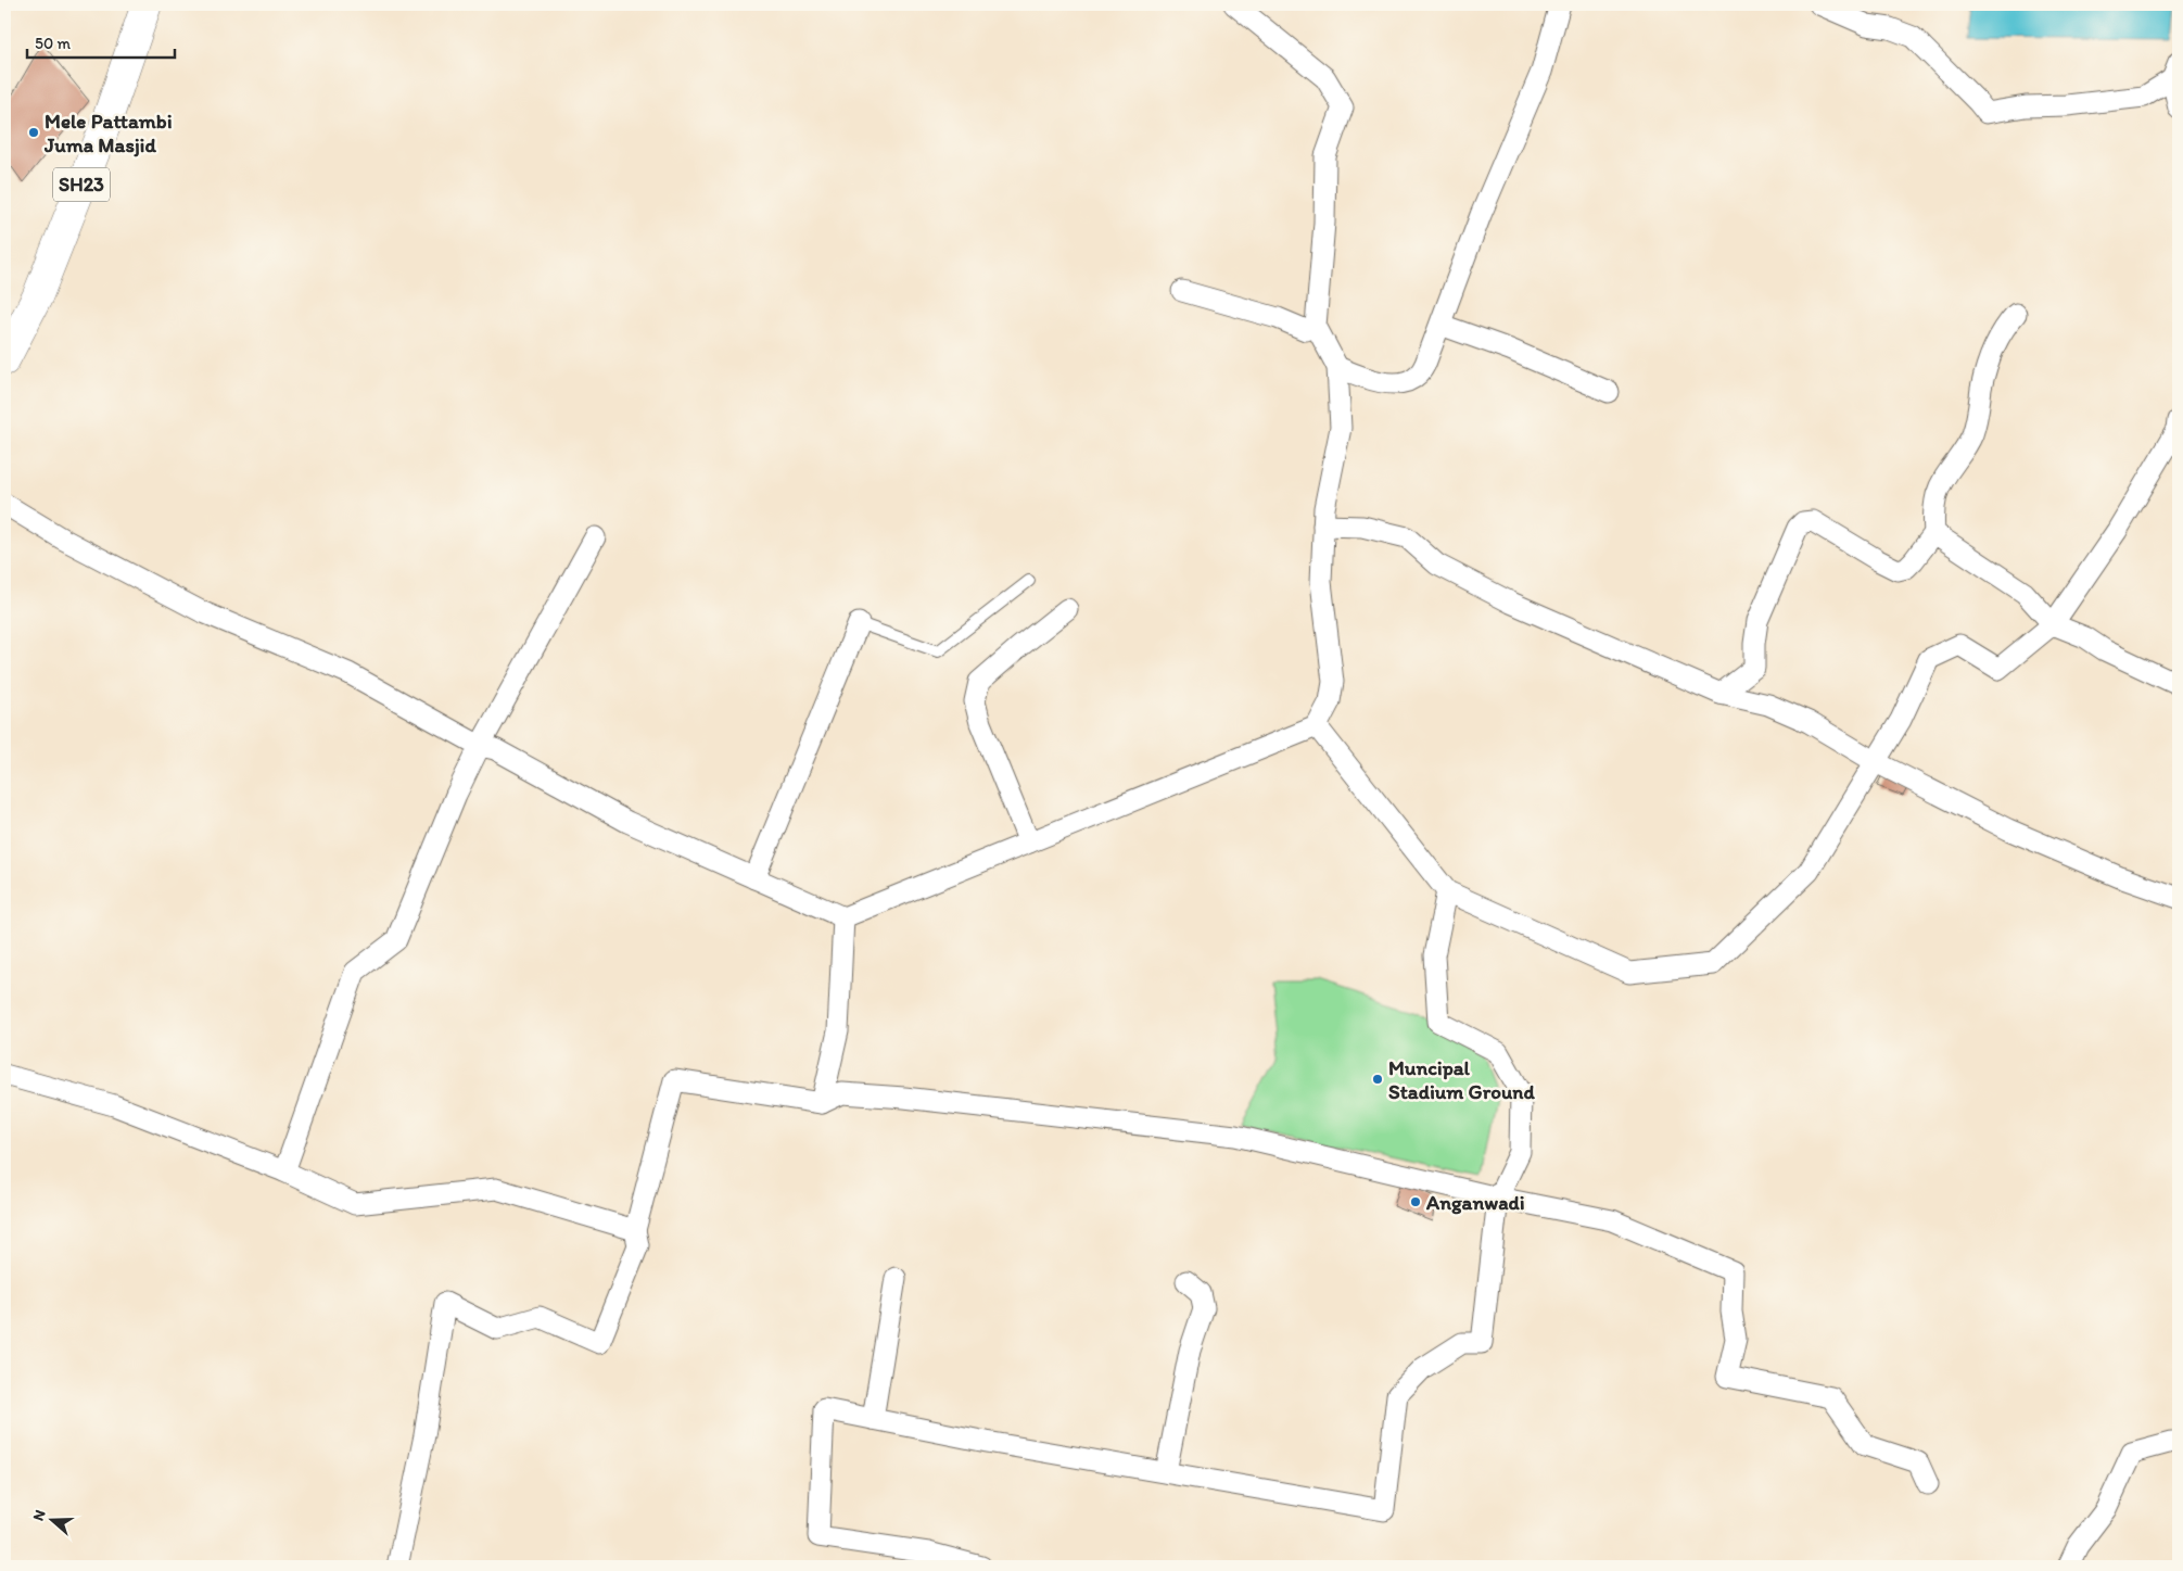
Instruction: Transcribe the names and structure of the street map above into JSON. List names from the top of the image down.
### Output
{
  "streets": {
    "main road": ["SH23"]
  },
  "places": ["Mele Pattambi Juma Masjid", "Muncipal Stadium Ground", "Anganwadi"],
  "scale_bar": "50 m",
  "north": "left"
}
